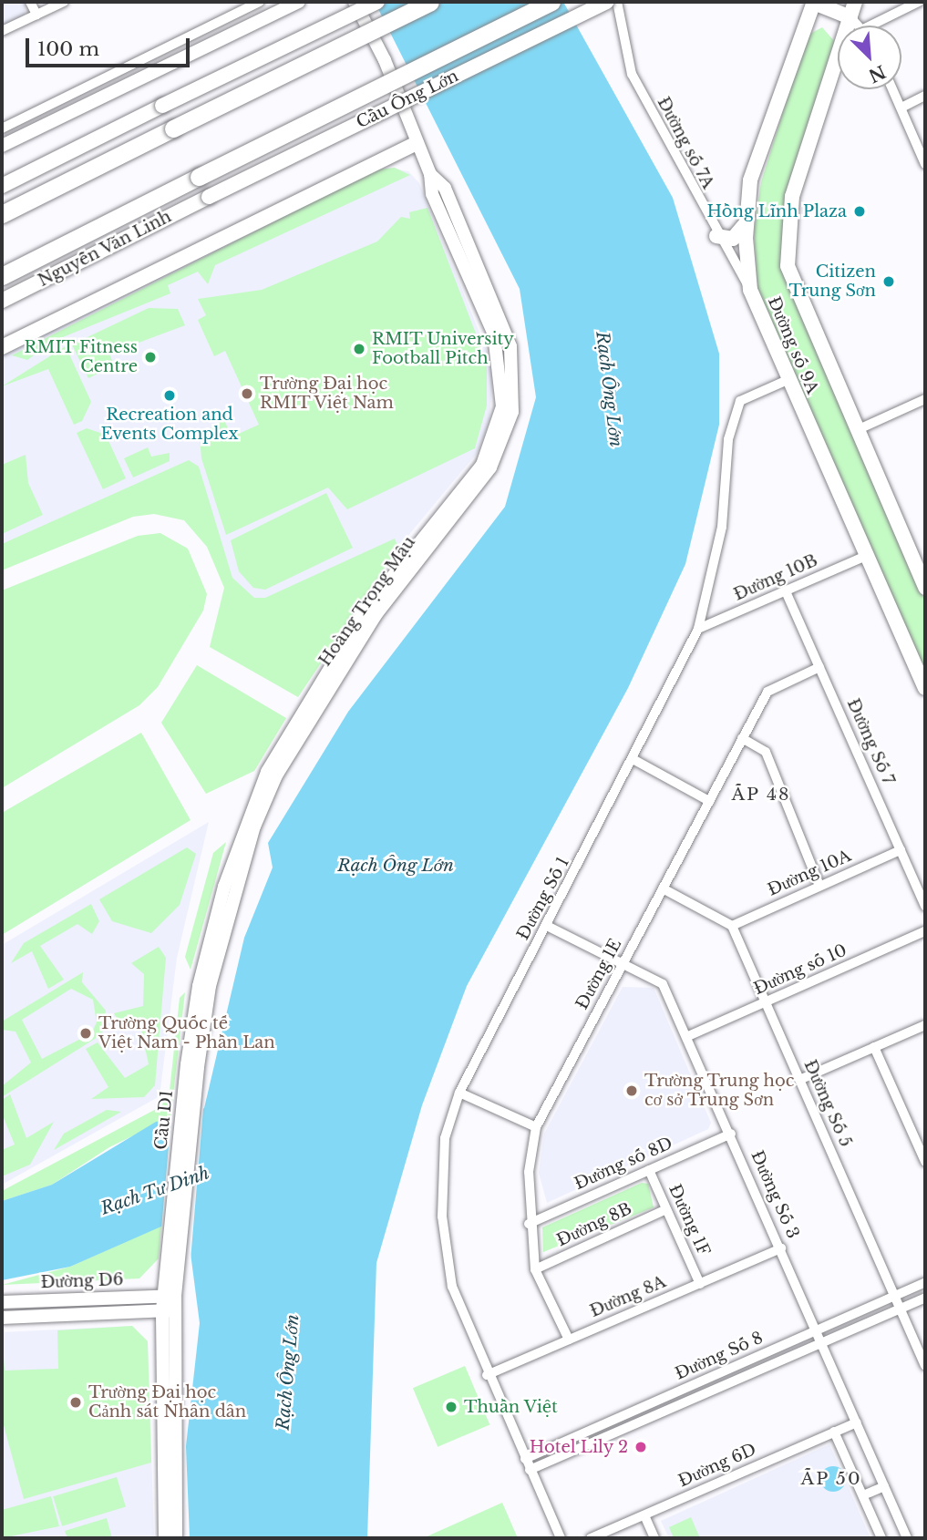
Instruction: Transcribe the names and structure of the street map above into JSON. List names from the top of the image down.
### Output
{
  "streets": {
    "highway": ["Cầu Ông Lớn", "Nguyễn Văn Linh"],
    "main road": [
      "Đường số 9A",
      "Hoàng Trọng Mậu",
      "Cầu D1",
      "Đường D6"
    ],
    "street": [
      "Đường số 7A",
      "Đường 10B",
      "Đường Số 7",
      "Đường 10A",
      "Đường Số 1",
      "Đường số 10",
      "Đường 1E",
      "Đường Số 5",
      "Đường số 8D",
      "Đường Số 3",
      "Đường 1F",
      "Đường 8B",
      "Đường 8A",
      "Đường Số 8",
      "Đường 6D"
    ]
  },
  "crossings": [
    ["Cầu Ông Lớn", "Nguyễn Văn Linh"],
    ["Đường số 7A", "Đường số 9A"],
    ["Đường số 9A", "Đường 10B"],
    ["Đường số 9A", "Đường Số 1"],
    ["Đường 10B", "Đường Số 7"],
    ["Đường 10B", "Đường Số 1"],
    ["Hoàng Trọng Mậu", "Cầu D1"],
    ["Đường Số 7", "Đường 10A"],
    ["Đường Số 7", "Đường 1E"],
    ["Đường 10A", "Đường Số 5"],
    ["Đường Số 1", "Đường Số 3"],
    ["Đường Số 1", "Đường 8A"],
    ["Đường Số 1", "Đường Số 8"],
    ["Đường số 10", "Đường Số 5"],
    ["Đường số 10", "Đường Số 3"],
    ["Đường 1E", "Đường số 8D"],
    ["Đường 1E", "Đường Số 3"],
    ["Đường 1E", "Đường 8B"],
    ["Đường 1E", "Đường 8A"],
    ["Đường Số 5", "Đường Số 8"],
    ["Cầu D1", "Đường D6"],
    ["Đường số 8D", "Đường Số 3"],
    ["Đường số 8D", "Đường 1F"],
    ["Đường Số 3", "Đường 8A"],
    ["Đường Số 3", "Đường Số 8"],
    ["Đường Số 3", "Đường 6D"],
    ["Đường 1F", "Đường 8B"],
    ["Đường 1F", "Đường 8A"]
  ],
  "districts": ["ẤP 48", "ẤP 50"],
  "water": ["Rạch Ông Lớn", "Rạch Tư Dinh"],
  "places": [
    "Hồng Lĩnh Plaza",
    "Citizen Trung Sơn",
    "RMIT University Football Pitch",
    "RMIT Fitness Centre",
    "Trường Đại học RMIT Việt Nam",
    "Recreation and Events Complex",
    "Trường Quốc tế Việt Nam - Phần Lan",
    "Trường Trung học cơ sở Trung Sơn",
    "Trường Đại học Cảnh sát Nhân dân",
    "Thuần Việt",
    "Hotel Lily 2"
  ],
  "scale_bar": "100 m",
  "north": "bottom right"
}
